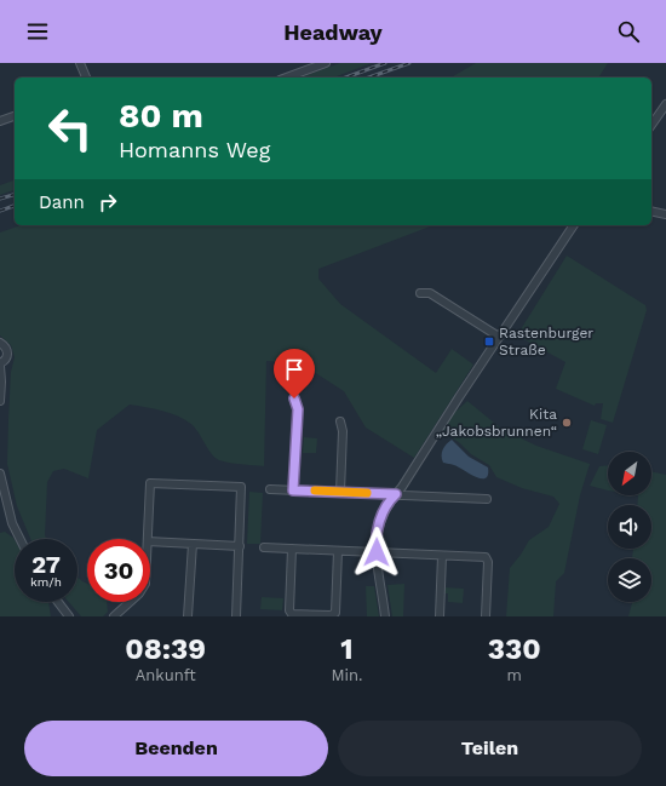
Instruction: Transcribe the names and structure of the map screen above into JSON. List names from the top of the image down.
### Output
{
  "places": {
    "transit": ["Rastenburger Straße"],
    "other": ["Kita „Jakobsbrunnen“"]
  },
  "north": "bottom left",
  "page": {
    "header": "Headway",
    "turn": ["80 m", "Homanns Weg"],
    "then": "Dann",
    "speed": "27 km/h",
    "limit": "30",
    "eta": [
      "08:39",
      "Ankunft",
      "1",
      "Min.",
      "330",
      "m"
    ],
    "buttons": ["Beenden", "Teilen"]
  }
}
